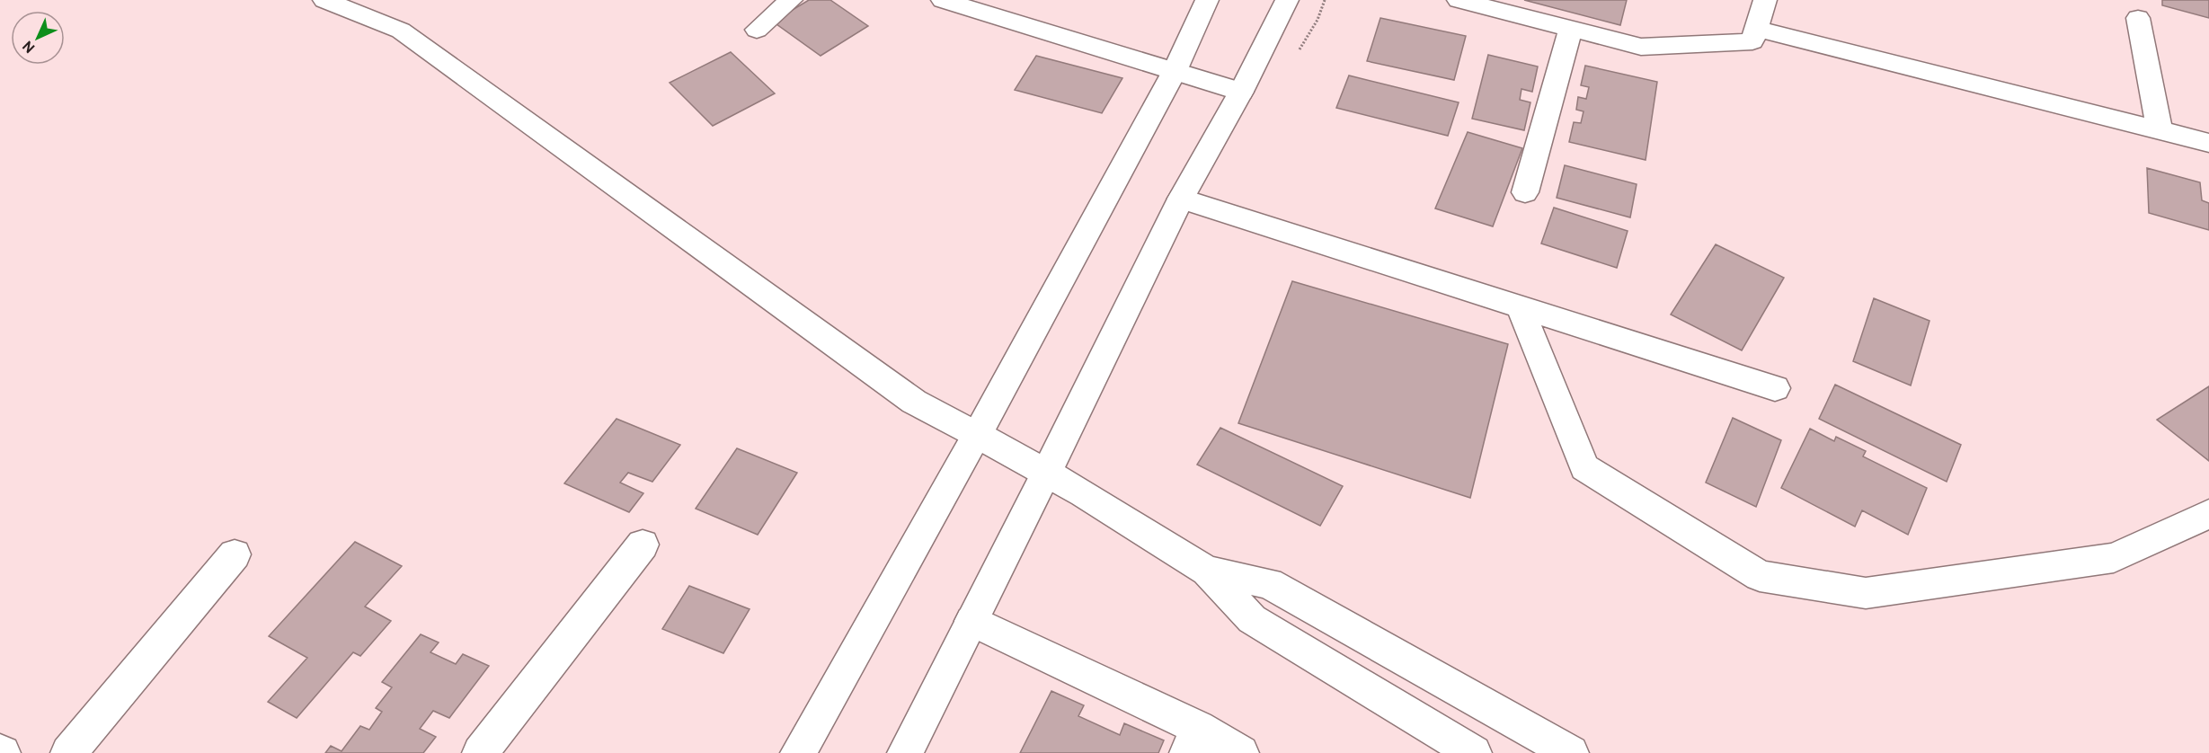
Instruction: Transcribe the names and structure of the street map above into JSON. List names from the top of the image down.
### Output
{
  "north": "bottom left"
}
